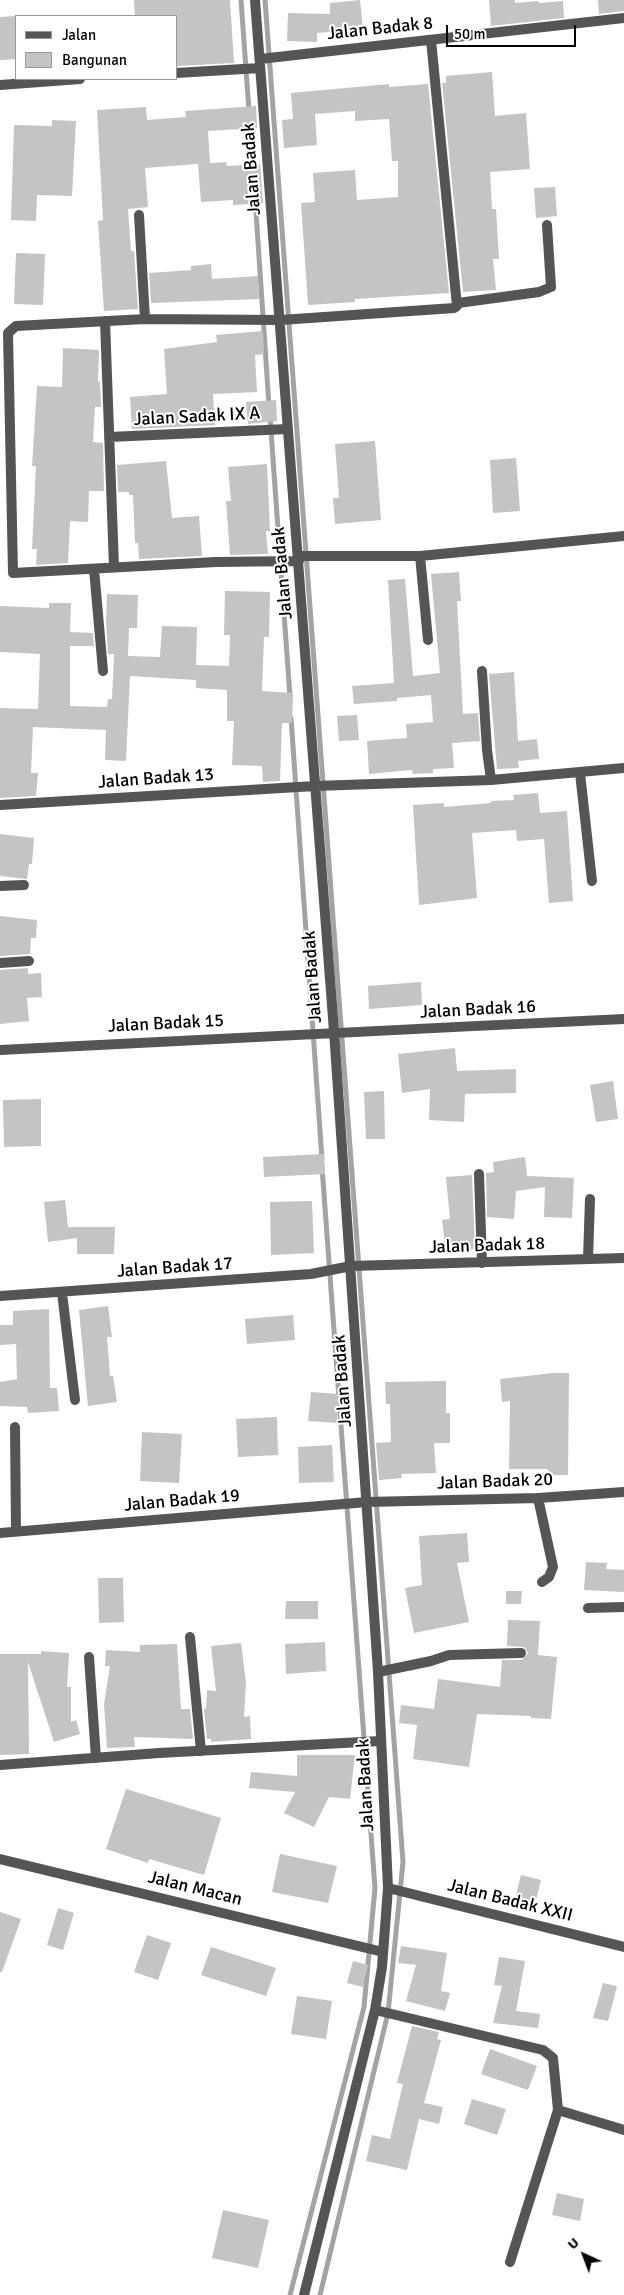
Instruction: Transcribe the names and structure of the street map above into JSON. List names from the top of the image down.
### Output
{
  "streets": {
    "street": [
      "Jalan Badak 8",
      "Jalan Badak",
      "Jalan Sadak IX A",
      "Jalan Badak 13",
      "Jalan Badak 16",
      "Jalan Badak 15",
      "Jalan Badak 18",
      "Jalan Badak 17",
      "Jalan Badak 20",
      "Jalan Badak 19",
      "Jalan Macan",
      "Jalan Badak XXII"
    ]
  },
  "crossings": [
    ["Jalan Badak 8", "Jalan Badak"],
    ["Jalan Badak", "Jalan Sadak IX A"],
    ["Jalan Badak", "Jalan Badak 13"],
    ["Jalan Badak", "Jalan Badak 16"],
    ["Jalan Badak", "Jalan Badak 15"],
    ["Jalan Badak", "Jalan Badak 18"],
    ["Jalan Badak", "Jalan Badak 17"],
    ["Jalan Badak", "Jalan Badak 20"],
    ["Jalan Badak", "Jalan Badak 19"],
    ["Jalan Badak", "Jalan Macan"],
    ["Jalan Badak", "Jalan Badak XXII"],
    ["Jalan Badak 16", "Jalan Badak 15"],
    ["Jalan Badak 18", "Jalan Badak 17"],
    ["Jalan Badak 20", "Jalan Badak 19"]
  ],
  "legend": ["Jalan", "Bangunan"],
  "scale_bar": "50 m",
  "north": "top left"
}
